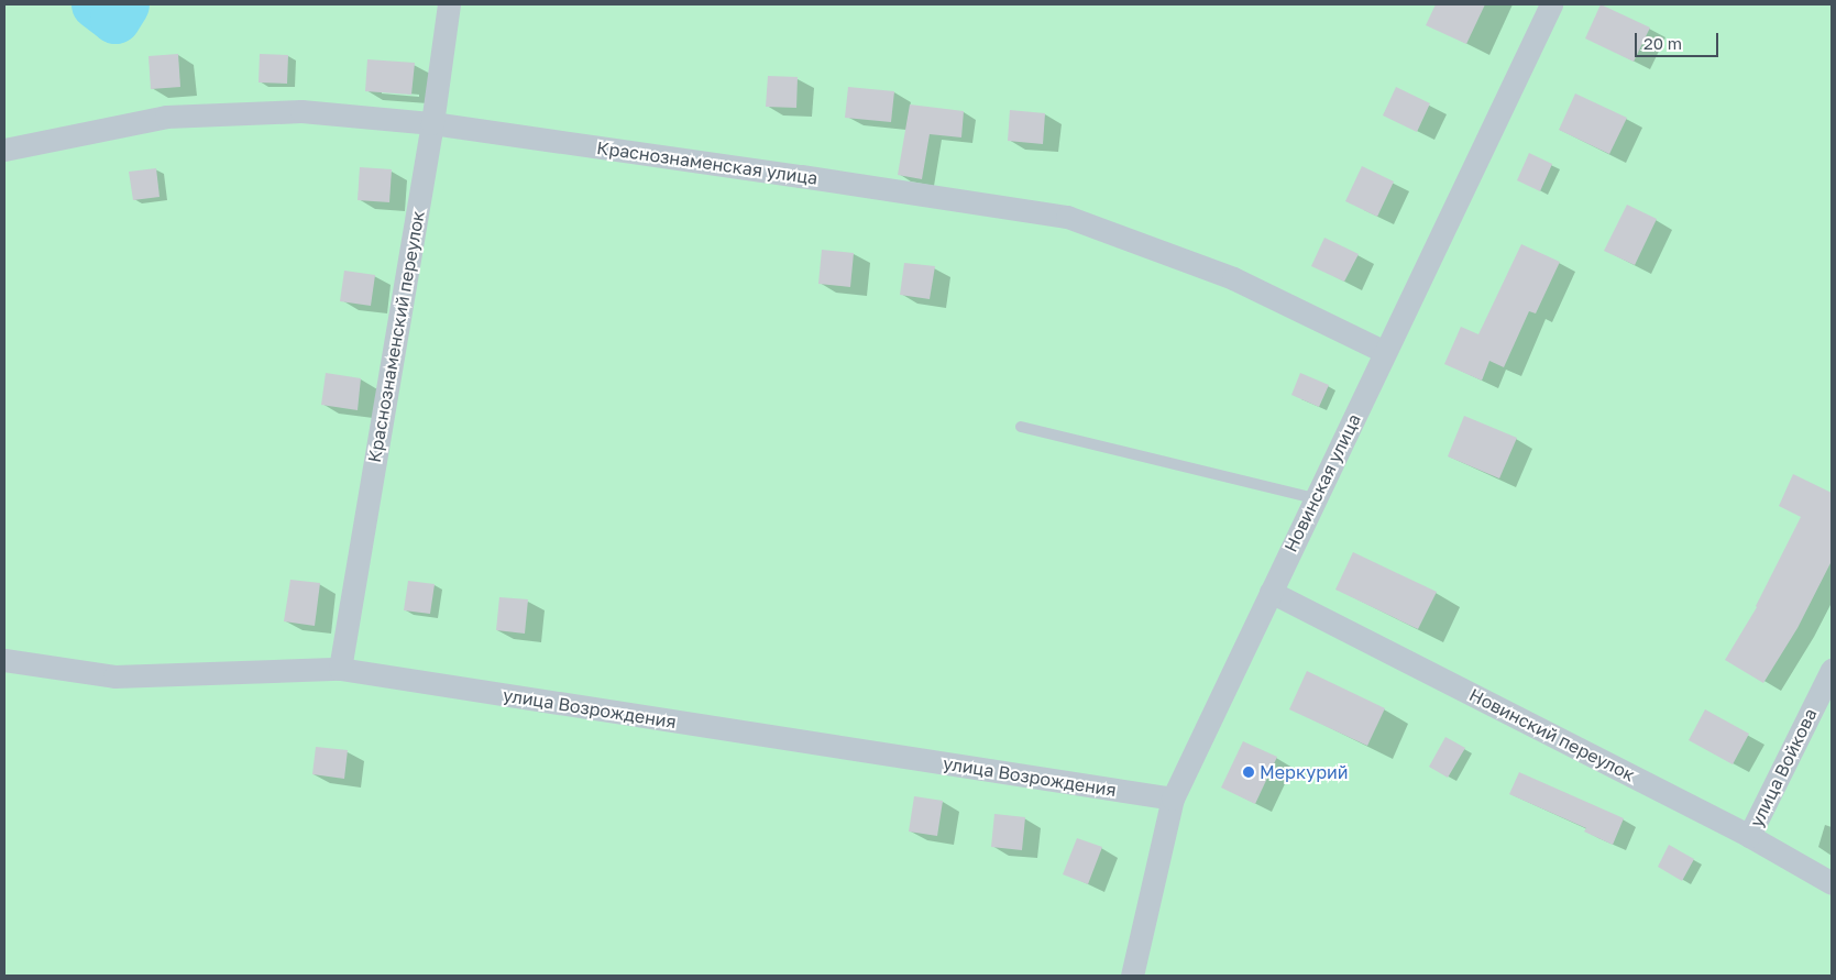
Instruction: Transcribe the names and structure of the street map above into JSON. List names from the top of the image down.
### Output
{
  "streets": {
    "street": [
      "Краснознаменская улица",
      "Краснознаменский переулок",
      "Новинская улица",
      "улица Возрождения",
      "Новинский переулок",
      "улица Войкова"
    ]
  },
  "crossings": [
    ["Краснознаменская улица", "Краснознаменский переулок"],
    ["Краснознаменская улица", "Новинская улица"],
    ["Краснознаменский переулок", "улица Возрождения"],
    ["Новинская улица", "улица Возрождения"],
    ["Новинская улица", "Новинский переулок"],
    ["Новинский переулок", "улица Войкова"]
  ],
  "places": ["Меркурий"],
  "scale_bar": "20 m"
}
